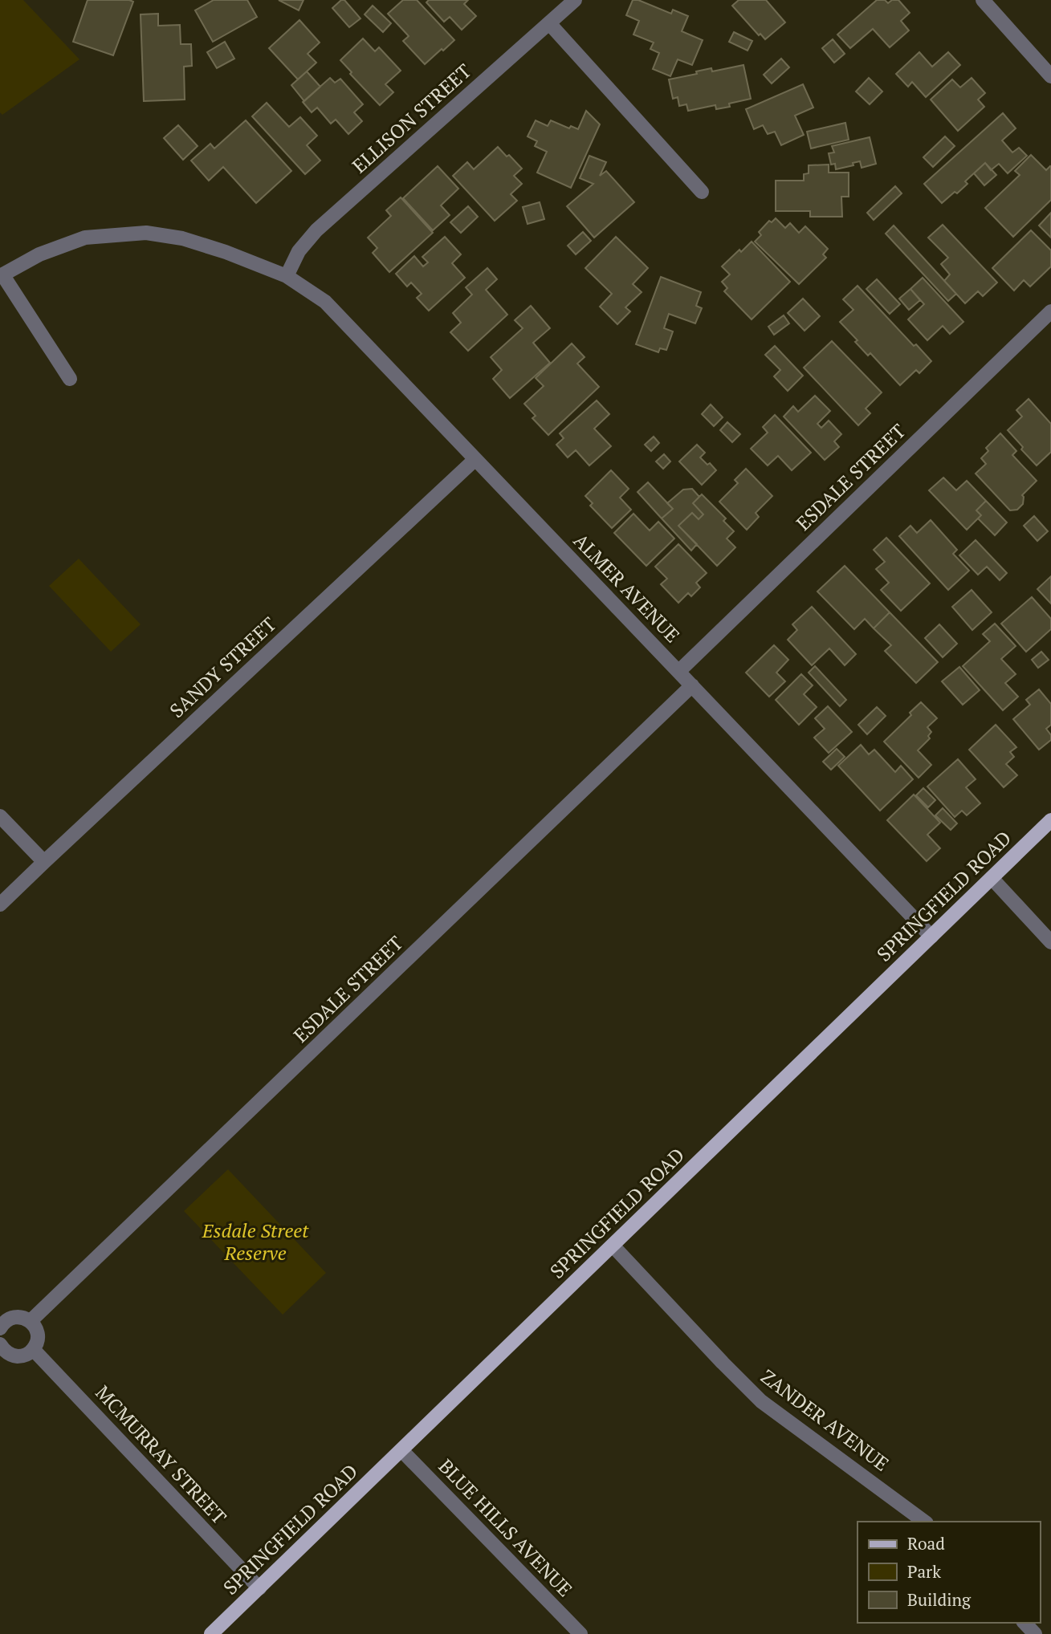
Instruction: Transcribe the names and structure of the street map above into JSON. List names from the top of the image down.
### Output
{
  "streets": {
    "main road": ["SPRINGFIELD ROAD"],
    "street": [
      "ELLISON STREET",
      "ESDALE STREET",
      "ALMER AVENUE",
      "SANDY STREET",
      "ZANDER AVENUE",
      "MCMURRAY STREET",
      "BLUE HILLS AVENUE"
    ]
  },
  "crossings": [
    ["ELLISON STREET", "ALMER AVENUE"],
    ["ESDALE STREET", "ALMER AVENUE"],
    ["ALMER AVENUE", "SANDY STREET"],
    ["ALMER AVENUE", "SPRINGFIELD ROAD"],
    ["SPRINGFIELD ROAD", "ZANDER AVENUE"],
    ["SPRINGFIELD ROAD", "MCMURRAY STREET"],
    ["SPRINGFIELD ROAD", "BLUE HILLS AVENUE"]
  ],
  "parks": ["Esdale Street Reserve"],
  "legend": ["Road", "Park", "Building"]
}
